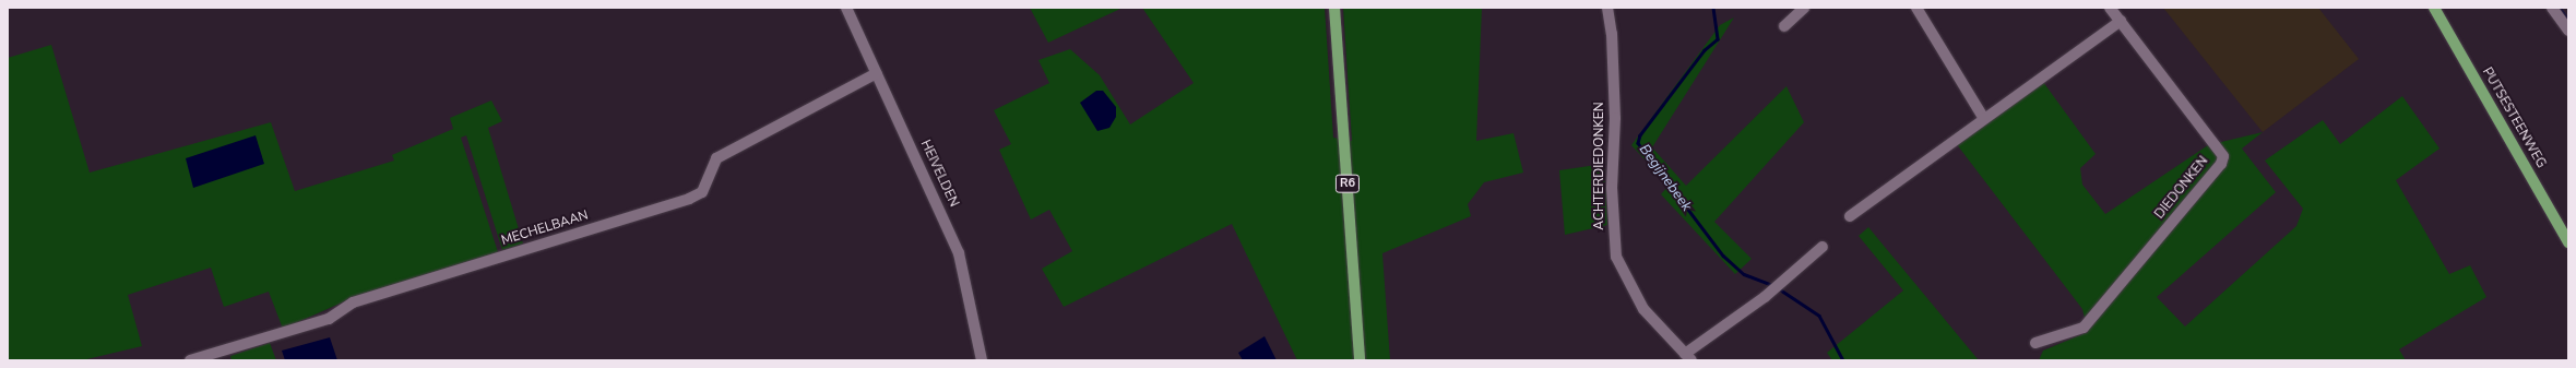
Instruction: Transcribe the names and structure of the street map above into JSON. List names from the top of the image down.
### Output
{
  "streets": {
    "main road": ["PUTSESTEENWEG", "R6"],
    "street": [
      "ACHTERDIEDONKEN",
      "HEIVELDEN",
      "DIEDONKEN",
      "MECHELBAAN"
    ]
  },
  "crossings": [
    ["HEIVELDEN", "MECHELBAAN"]
  ],
  "water": ["Begijnebeek"]
}
